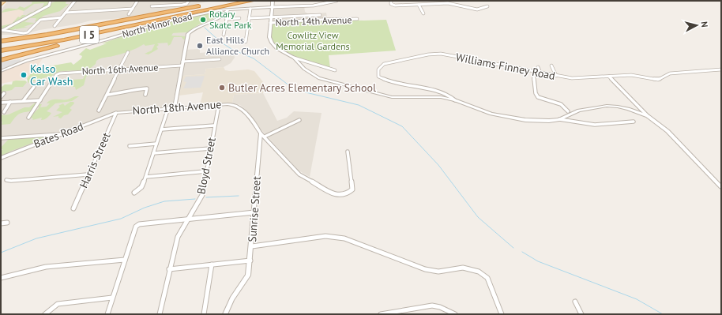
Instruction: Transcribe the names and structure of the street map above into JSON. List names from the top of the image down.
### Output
{
  "streets": {
    "highway": ["I 5"],
    "street": [
      "North 14th Avenue",
      "North Minor Road",
      "Williams Finney Road",
      "North 16th Avenue",
      "North 18th Avenue",
      "Bates Road",
      "Harris Street",
      "Bloyd Street",
      "Sunrise Street"
    ]
  },
  "crossings": [
    ["North 18th Avenue", "Bates Road"],
    ["North 18th Avenue", "Harris Street"],
    ["North 18th Avenue", "Bloyd Street"],
    ["North 18th Avenue", "Sunrise Street"],
    ["Bates Road", "Harris Street"]
  ],
  "parks": ["Cowlitz View Memorial Gardens"],
  "places": [
    "Rotary Skate Park",
    "East Hills Alliance Church",
    "Kelso Car Wash",
    "Butler Acres Elementary School"
  ],
  "north": "right"
}
